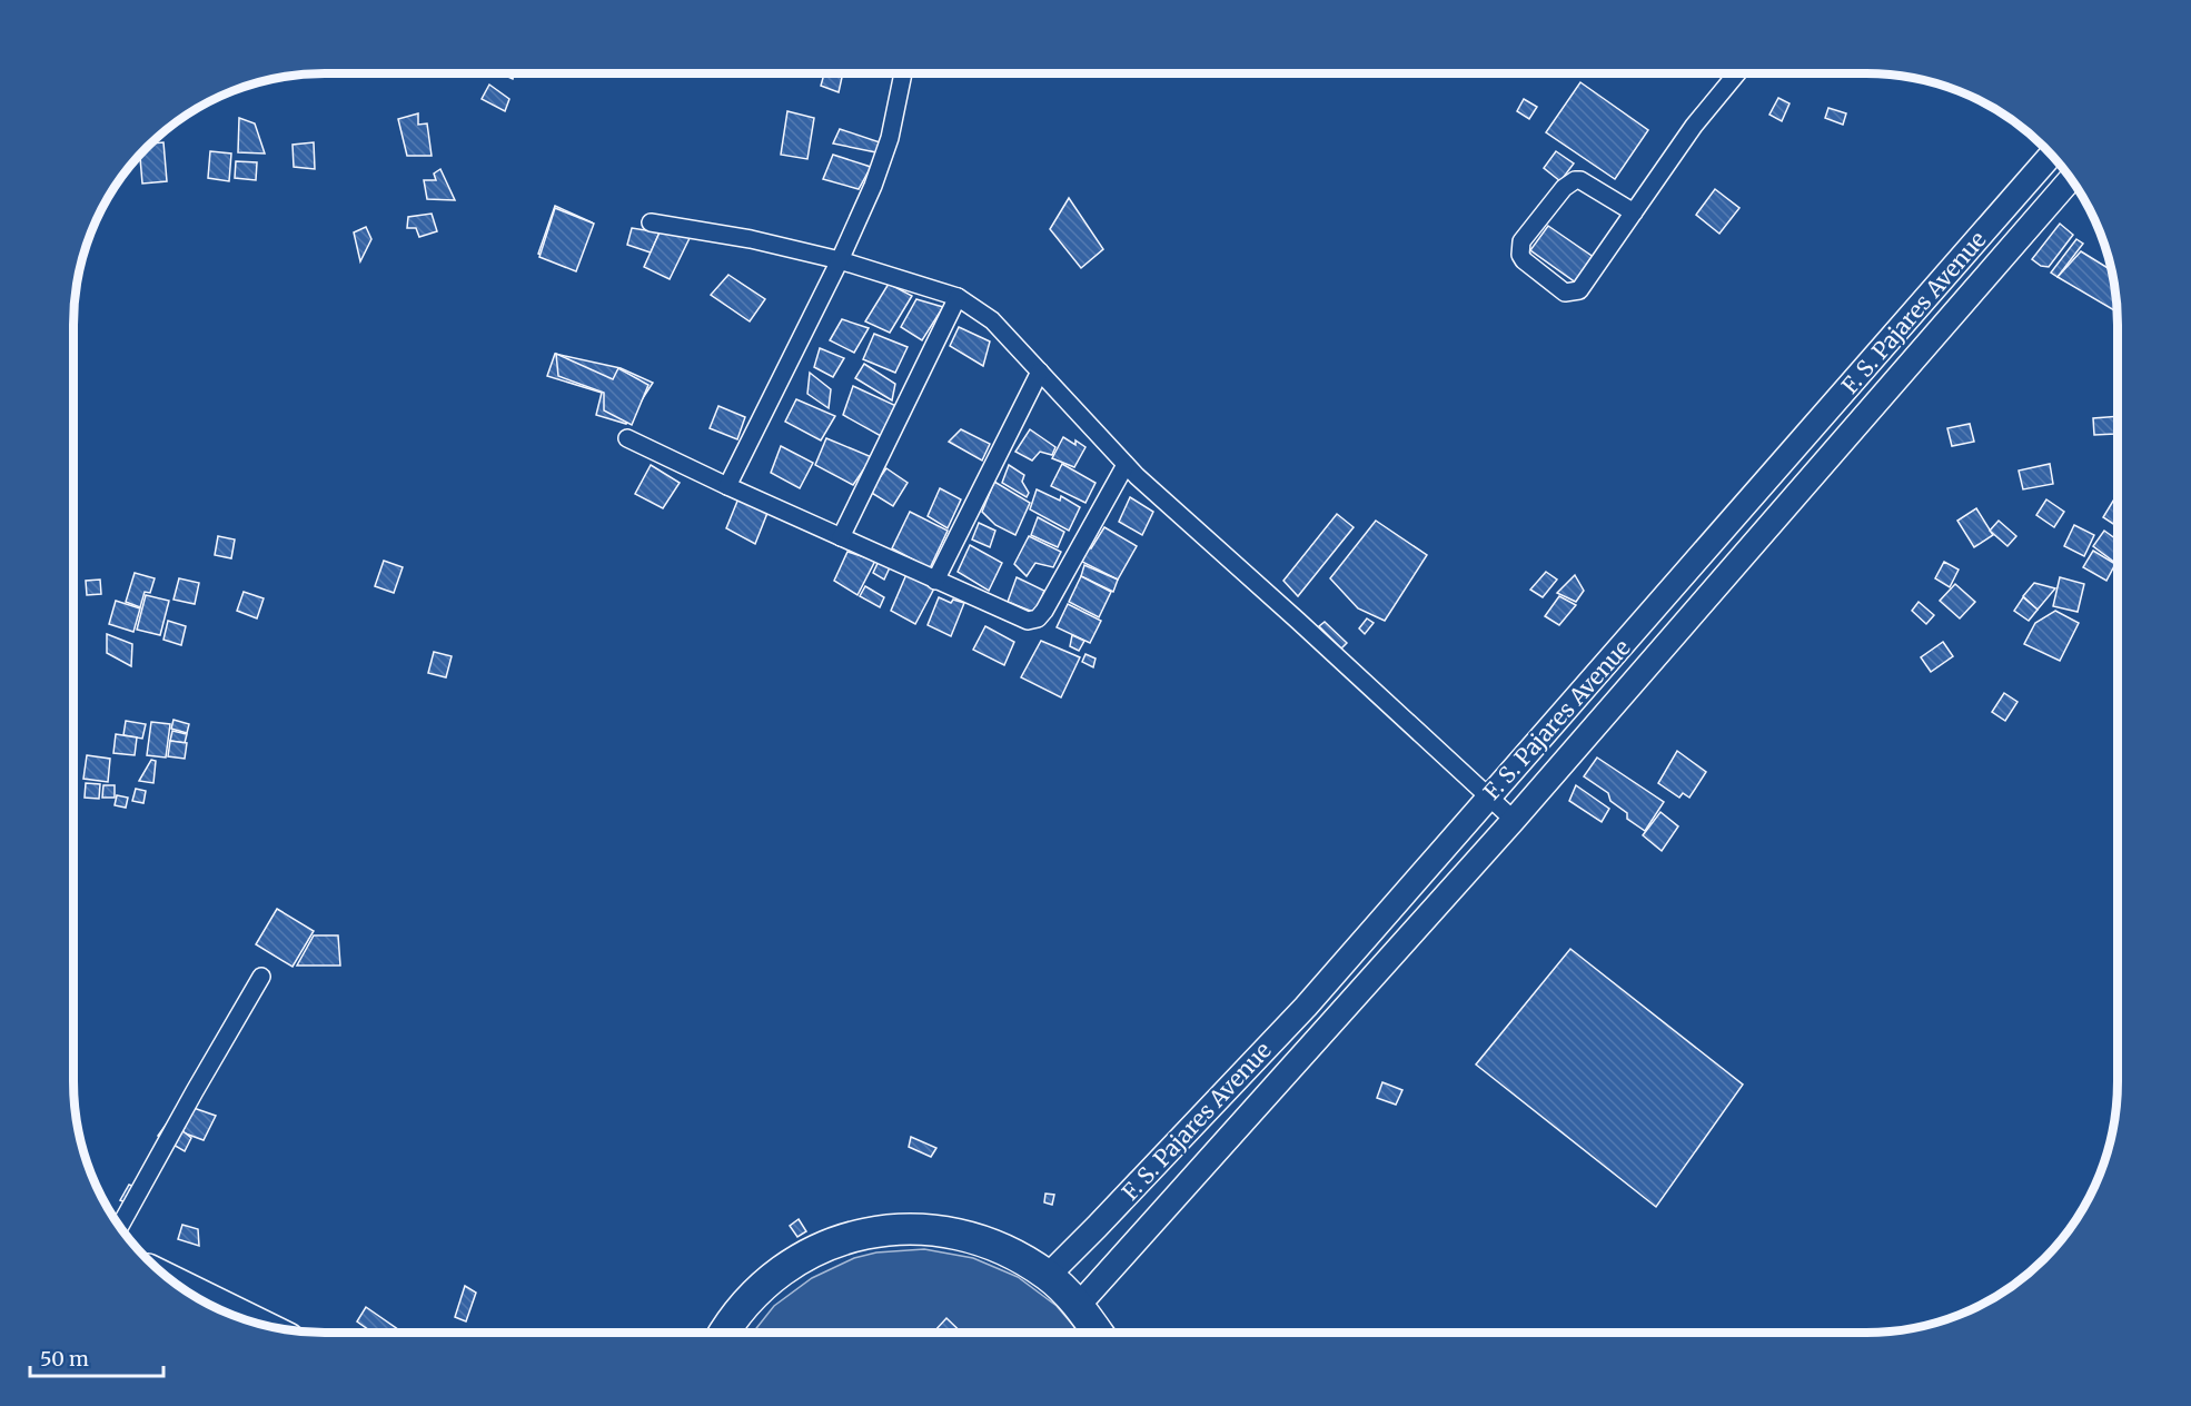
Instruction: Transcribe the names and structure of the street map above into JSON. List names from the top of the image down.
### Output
{
  "streets": {
    "main road": ["F. S. Pajares Avenue"]
  },
  "scale_bar": "50 m"
}
